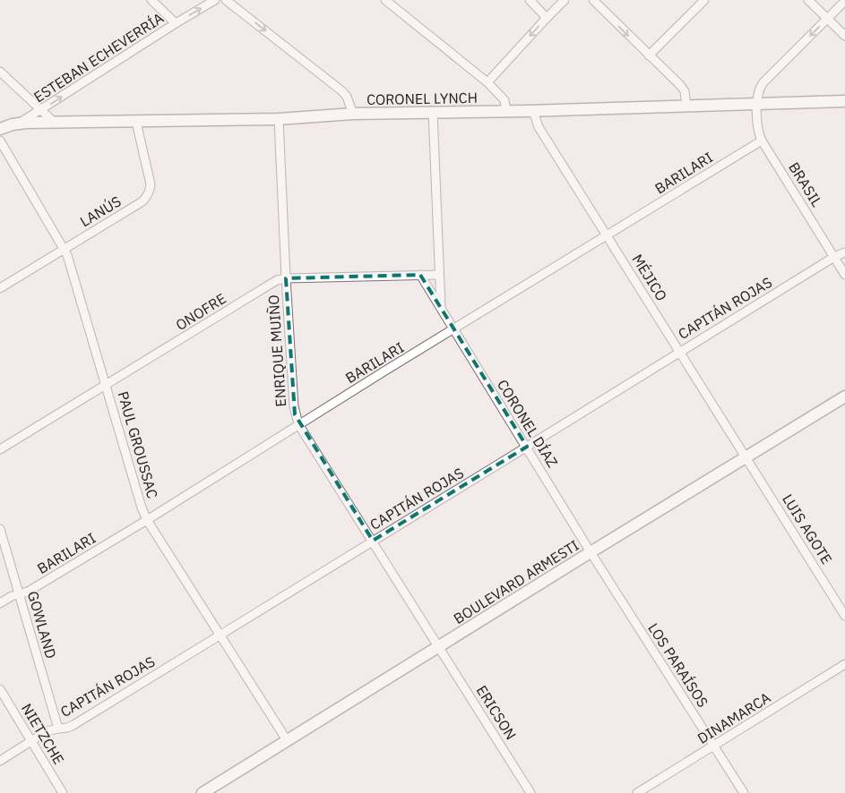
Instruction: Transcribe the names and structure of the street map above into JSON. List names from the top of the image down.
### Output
{
  "streets": {
    "street": [
      "ESTEBAN ECHEVERRÍA",
      "CORONEL LYNCH",
      "BARILARI",
      "BRASIL",
      "LANÚS",
      "MÉJICO",
      "CAPITÁN ROJAS",
      "ONOFRE",
      "ENRIQUE MUIÑO",
      "CORONEL DÍAZ",
      "PAUL GROUSSAC",
      "LUIS AGOTE",
      "BOULEVARD ARMESTI",
      "GOWLAND",
      "LOS PARAÍSOS",
      "ERICSON",
      "DINAMARCA",
      "NIETZCHE"
    ]
  },
  "crossings": [
    ["ESTEBAN ECHEVERRÍA", "CORONEL LYNCH"],
    ["CORONEL LYNCH", "BRASIL"],
    ["CORONEL LYNCH", "LANÚS"],
    ["CORONEL LYNCH", "MÉJICO"],
    ["CORONEL LYNCH", "ENRIQUE MUIÑO"],
    ["CORONEL LYNCH", "CORONEL DÍAZ"],
    ["BARILARI", "BRASIL"],
    ["BARILARI", "MÉJICO"],
    ["BARILARI", "ENRIQUE MUIÑO"],
    ["BARILARI", "CORONEL DÍAZ"],
    ["BARILARI", "PAUL GROUSSAC"],
    ["BARILARI", "GOWLAND"],
    ["BRASIL", "CAPITÁN ROJAS"],
    ["LANÚS", "PAUL GROUSSAC"],
    ["MÉJICO", "CAPITÁN ROJAS"],
    ["MÉJICO", "LUIS AGOTE"],
    ["MÉJICO", "BOULEVARD ARMESTI"],
    ["CAPITÁN ROJAS", "ENRIQUE MUIÑO"],
    ["CAPITÁN ROJAS", "CORONEL DÍAZ"],
    ["CAPITÁN ROJAS", "PAUL GROUSSAC"],
    ["CAPITÁN ROJAS", "GOWLAND"],
    ["CAPITÁN ROJAS", "NIETZCHE"],
    ["ONOFRE", "ENRIQUE MUIÑO"],
    ["ONOFRE", "CORONEL DÍAZ"],
    ["ONOFRE", "PAUL GROUSSAC"],
    ["ENRIQUE MUIÑO", "BOULEVARD ARMESTI"],
    ["ENRIQUE MUIÑO", "ERICSON"],
    ["CORONEL DÍAZ", "BOULEVARD ARMESTI"],
    ["CORONEL DÍAZ", "LOS PARAÍSOS"],
    ["PAUL GROUSSAC", "BOULEVARD ARMESTI"],
    ["LUIS AGOTE", "BOULEVARD ARMESTI"],
    ["BOULEVARD ARMESTI", "LOS PARAÍSOS"],
    ["BOULEVARD ARMESTI", "ERICSON"],
    ["LOS PARAÍSOS", "DINAMARCA"]
  ],
  "one_way": ["ESTEBAN ECHEVERRÍA"]
}
